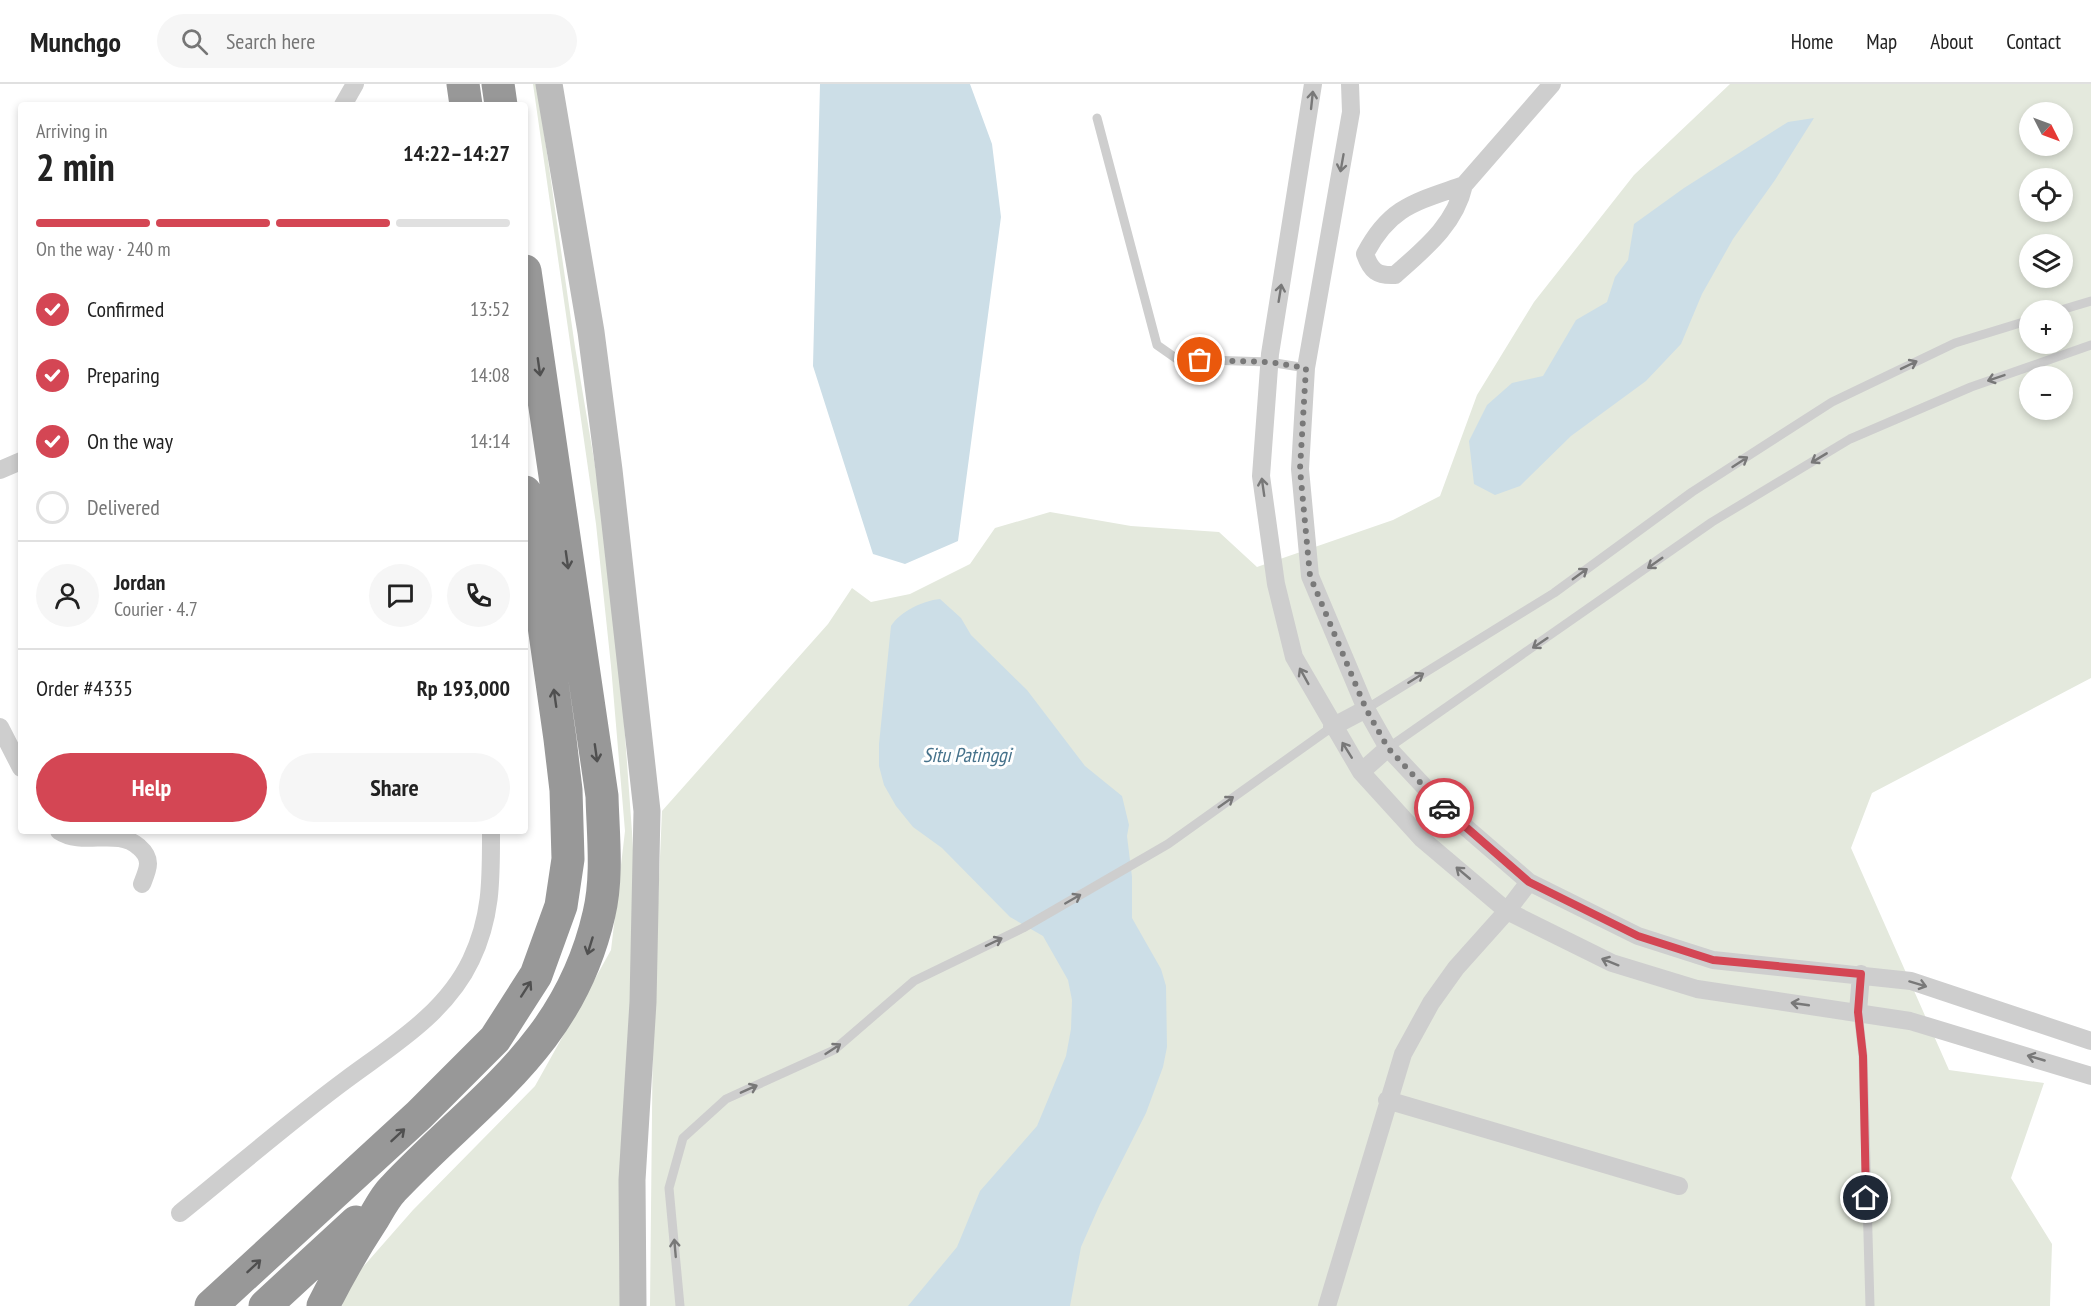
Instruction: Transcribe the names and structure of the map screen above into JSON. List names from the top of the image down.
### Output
{
  "water": ["Situ Patinggi"],
  "north": "bottom right",
  "page": {
    "header": "Munchgo",
    "search": "Search here",
    "nav": [
      "Home",
      "Map",
      "About",
      "Contact"
    ],
    "map_buttons": ["+", "−"],
    "heading": ["2 min", "Arriving in", "14:22–14:27"],
    "panel": [
      "Jordan",
      "Courier · 4.7",
      "Order #4335",
      "Rp 193,000"
    ],
    "bar": "On the way · 240 m",
    "list": [
      ["Confirmed", "13:52"],
      ["Preparing", "14:08"],
      ["On the way", "14:14"],
      "Delivered"
    ],
    "buttons": ["Help", "Share"]
  }
}
